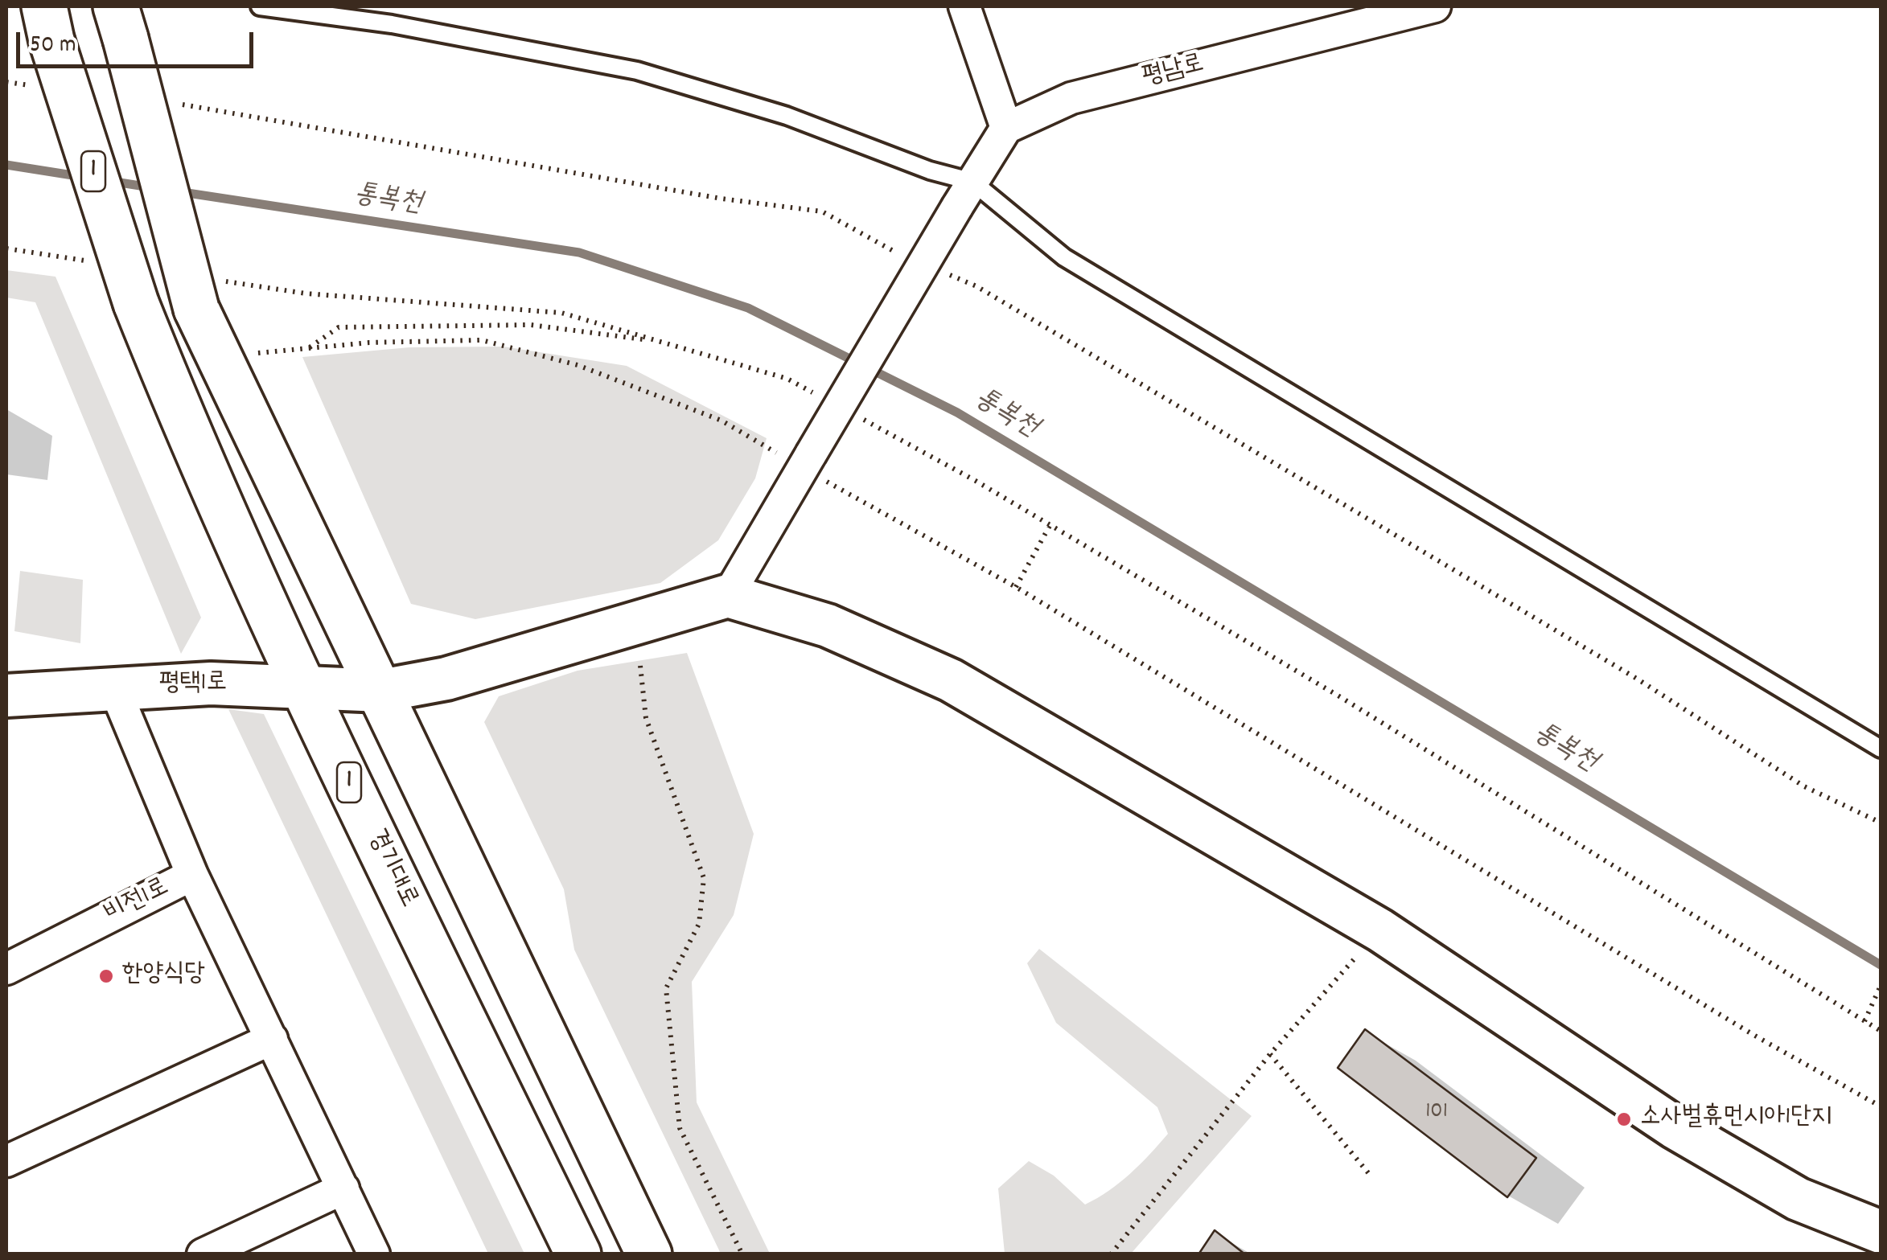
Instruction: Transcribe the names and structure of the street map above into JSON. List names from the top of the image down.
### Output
{
  "streets": {
    "main road": ["1", "경기대로"],
    "street": ["평남로", "평택1로", "비전1로"]
  },
  "crossings": [
    ["평택1로", "경기대로"]
  ],
  "water": ["통복천"],
  "places": ["한양식당", "소사벌휴먼시아1단지"],
  "house_numbers": ["101"],
  "scale_bar": "50 m"
}
